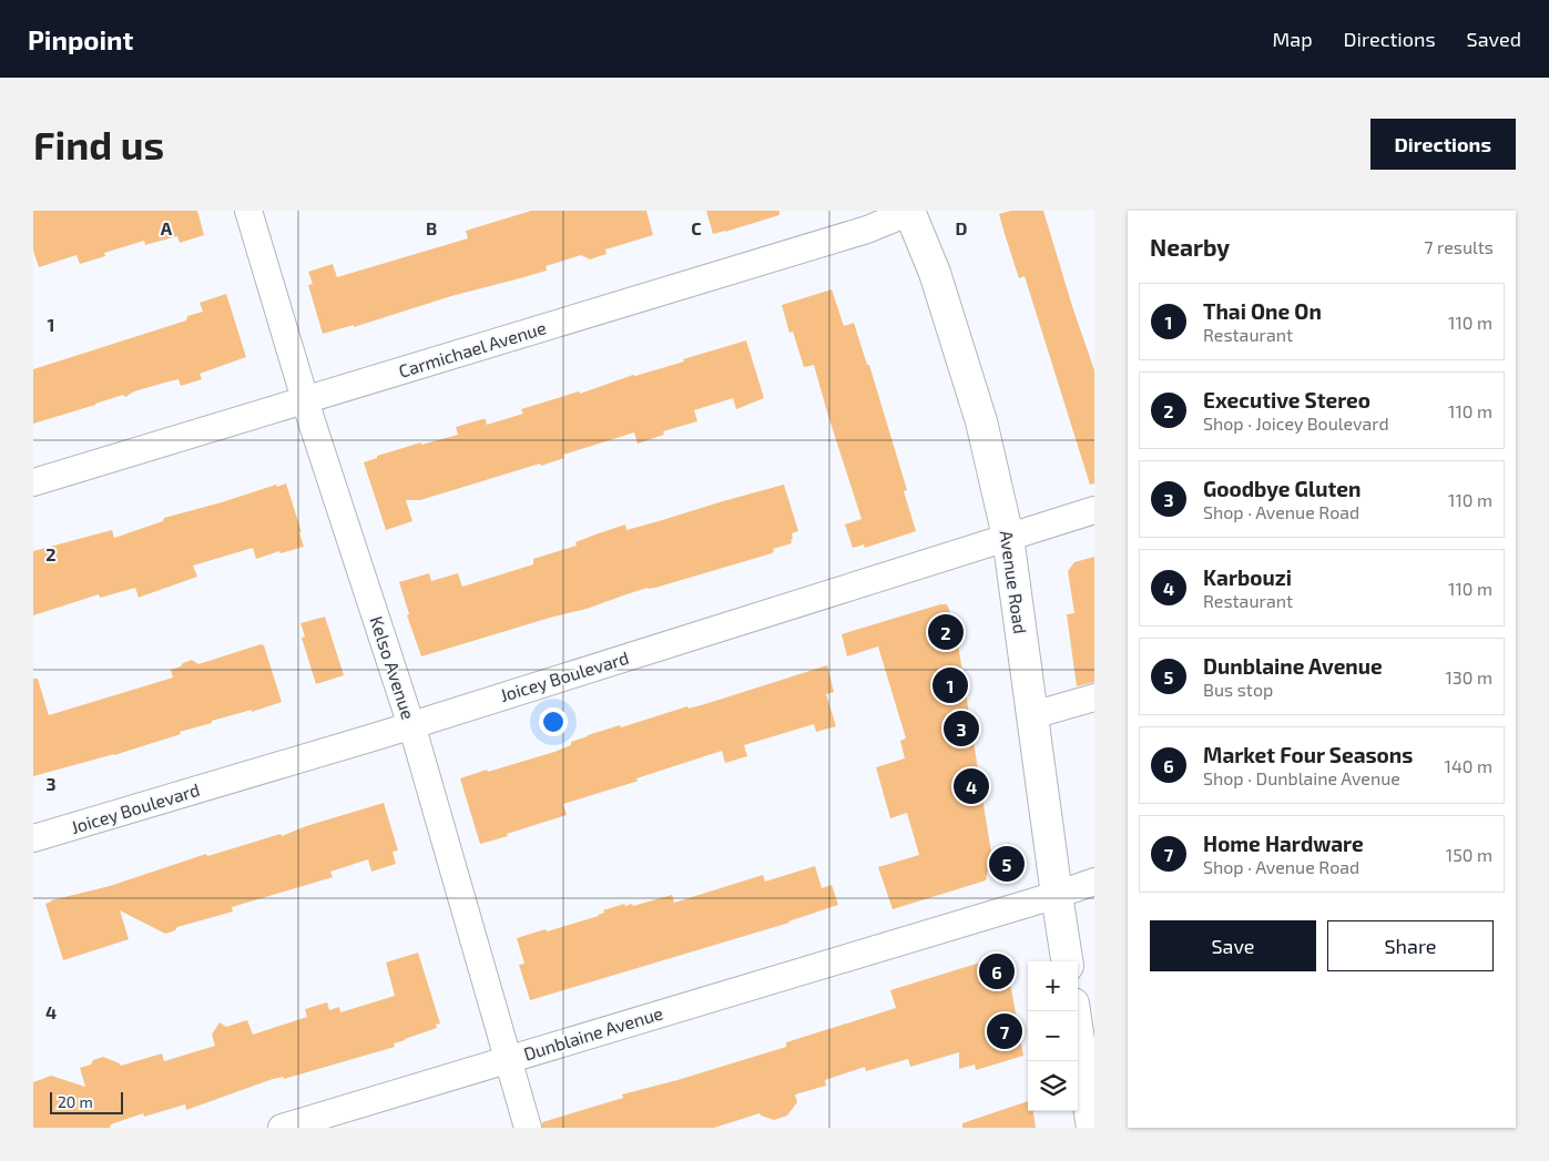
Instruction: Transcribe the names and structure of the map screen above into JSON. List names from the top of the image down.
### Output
{
  "streets": {
    "main road": ["Avenue Road"],
    "street": [
      "Carmichael Avenue",
      "Kelso Avenue",
      "Joicey Boulevard",
      "Dunblaine Avenue"
    ]
  },
  "crossings": [
    ["Carmichael Avenue", "Avenue Road"],
    ["Carmichael Avenue", "Kelso Avenue"],
    ["Avenue Road", "Joicey Boulevard"],
    ["Avenue Road", "Dunblaine Avenue"],
    ["Kelso Avenue", "Joicey Boulevard"],
    ["Kelso Avenue", "Dunblaine Avenue"]
  ],
  "scale_bar": "20 m",
  "page": {
    "header": "Pinpoint",
    "nav": ["Map", "Directions", "Saved"],
    "buttons": [
      "Directions",
      ["Save", "Share"]
    ],
    "title": "Find us",
    "heading": ["Nearby", "7 results"],
    "list": [
      {
        "mark": "1",
        "name": "Thai One On",
        "note": "Restaurant",
        "value": "110 m"
      },
      {
        "mark": "2",
        "name": "Executive Stereo",
        "note": "Shop · Joicey Boulevard",
        "value": "110 m"
      },
      {
        "mark": "3",
        "name": "Goodbye Gluten",
        "note": "Shop · Avenue Road",
        "value": "110 m"
      },
      {
        "mark": "4",
        "name": "Karbouzi",
        "note": "Restaurant",
        "value": "110 m"
      },
      {
        "mark": "5",
        "name": "Dunblaine Avenue",
        "note": "Bus stop",
        "value": "130 m"
      },
      {
        "mark": "6",
        "name": "Market Four Seasons",
        "note": "Shop · Dunblaine Avenue",
        "value": "140 m"
      },
      {
        "mark": "7",
        "name": "Home Hardware",
        "note": "Shop · Avenue Road",
        "value": "150 m"
      }
    ],
    "pins": [
      "2",
      "1",
      "3",
      "4",
      "5",
      "6",
      "7"
    ],
    "map_buttons": ["+", "−"],
    "scale": "20 m"
  },
  "grid": {
    "columns": [
      "A",
      "B",
      "C",
      "D"
    ],
    "rows": [
      "1",
      "2",
      "3",
      "4"
    ]
  }
}
